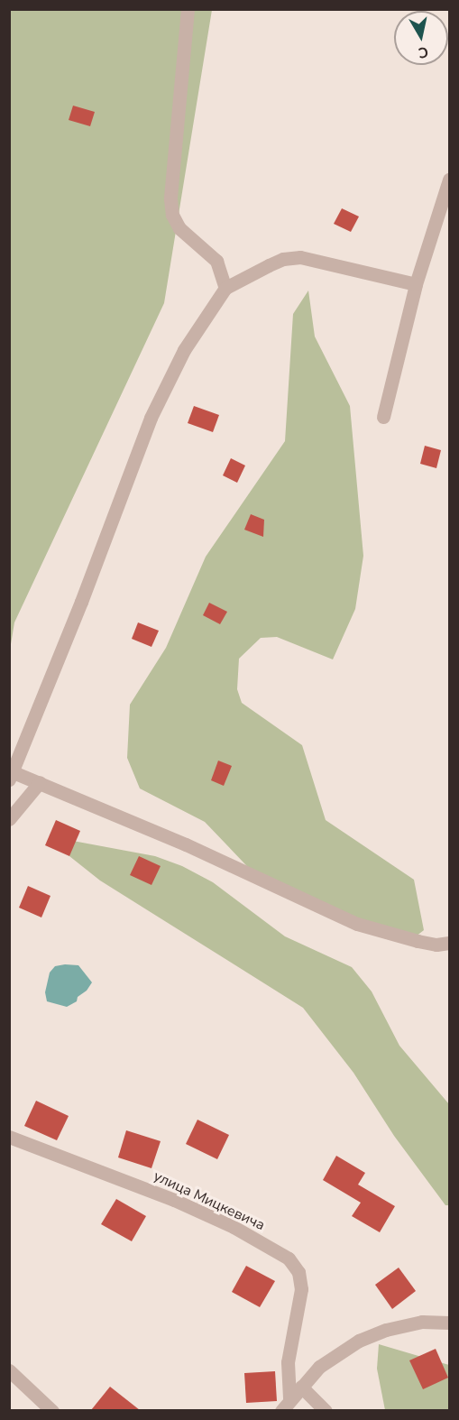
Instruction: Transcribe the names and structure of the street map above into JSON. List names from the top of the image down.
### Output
{
  "streets": {
    "street": ["улица Мицкевича"]
  },
  "north": "bottom"
}
